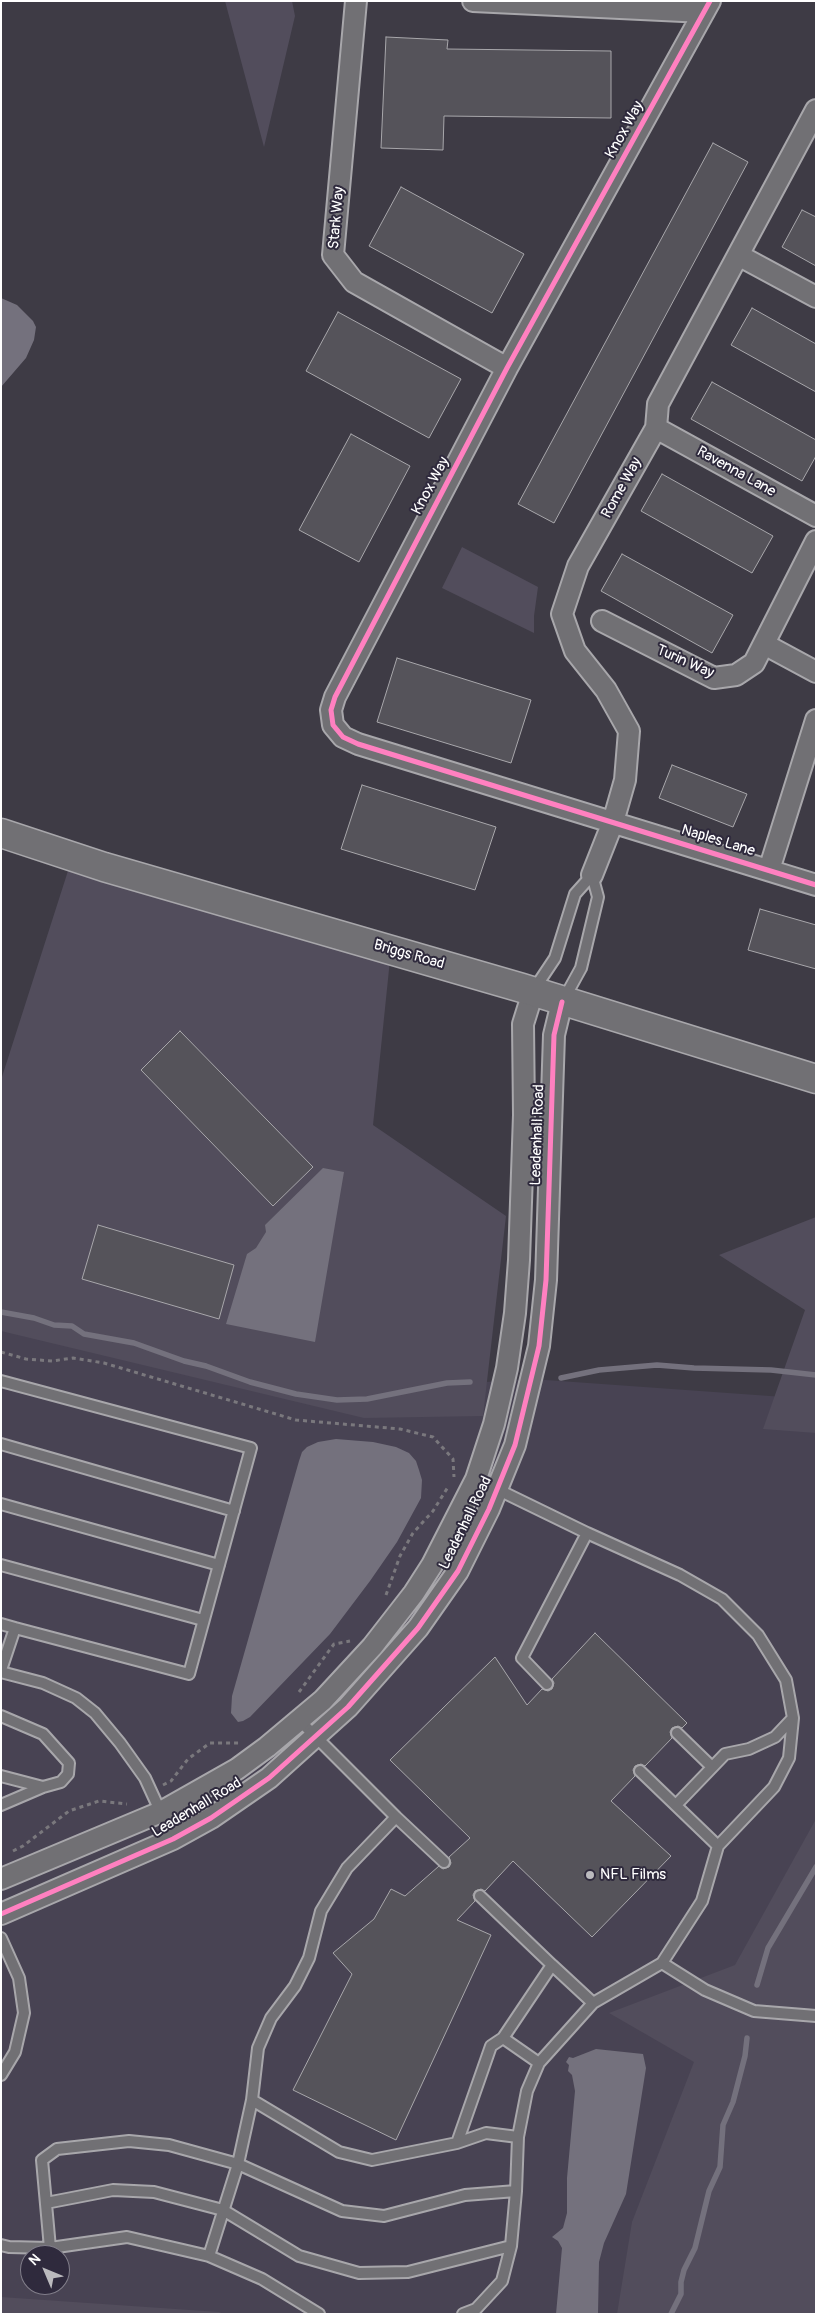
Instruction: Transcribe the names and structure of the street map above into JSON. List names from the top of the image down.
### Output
{
  "streets": {
    "street": [
      "Knox Way",
      "Stark Way",
      "Ravenna Lane",
      "Rome Way",
      "Turin Way",
      "Naples Lane",
      "Briggs Road",
      "Leadenhall Road"
    ]
  },
  "crossings": [
    ["Knox Way", "Stark Way"],
    ["Knox Way", "Rome Way"],
    ["Knox Way", "Naples Lane"],
    ["Ravenna Lane", "Rome Way"],
    ["Rome Way", "Naples Lane"],
    ["Briggs Road", "Leadenhall Road"]
  ],
  "places": ["NFL Films"],
  "north": "top left"
}
